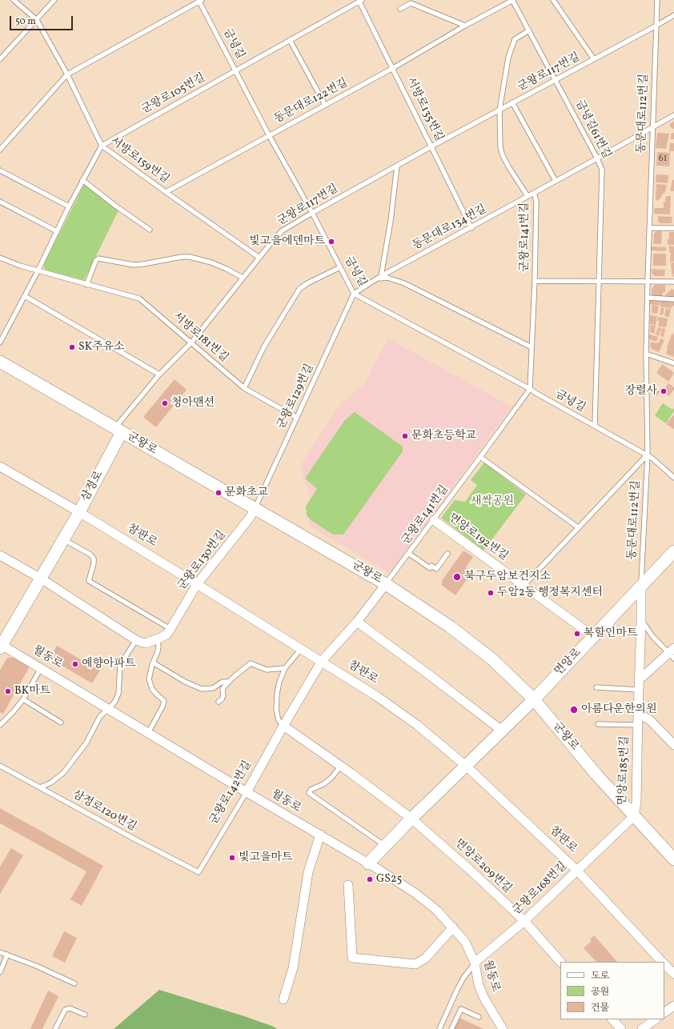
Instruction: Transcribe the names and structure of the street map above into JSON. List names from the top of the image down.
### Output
{
  "streets": {
    "main road": ["군왕로", "삼정로", "면앙로"],
    "street": [
      "참판로",
      "면앙로192번길",
      "군왕로130번길",
      "월동로",
      "면앙로185번길",
      "군왕로142번길",
      "면앙로209번길",
      "군왕로168번길"
    ],
    "lane": [
      "금녕길",
      "군왕로117번길",
      "군왕로105번길",
      "동문대로122번길",
      "서방로135번길",
      "동문대로112번길",
      "금녕길61번길",
      "서방로159번길",
      "동문대로134번길",
      "군왕로141번길",
      "서방로181번길",
      "군왕로129번길",
      "삼정로120번길"
    ]
  },
  "crossings": [
    ["금녕길", "군왕로117번길"],
    ["금녕길", "군왕로105번길"],
    ["금녕길", "동문대로122번길"],
    ["금녕길", "동문대로112번길"],
    ["금녕길", "금녕길61번길"],
    ["금녕길", "동문대로134번길"],
    ["금녕길", "군왕로141번길"],
    ["금녕길", "군왕로129번길"],
    ["군왕로117번길", "서방로135번길"],
    ["군왕로117번길", "동문대로112번길"],
    ["군왕로117번길", "금녕길61번길"],
    ["군왕로117번길", "서방로159번길"],
    ["군왕로117번길", "동문대로134번길"],
    ["군왕로117번길", "서방로181번길"],
    ["군왕로117번길", "군왕로"],
    ["군왕로117번길", "삼정로"],
    ["군왕로105번길", "서방로135번길"],
    ["군왕로105번길", "서방로159번길"],
    ["동문대로122번길", "서방로135번길"],
    ["동문대로122번길", "금녕길61번길"],
    ["동문대로122번길", "서방로159번길"],
    ["서방로135번길", "동문대로134번길"],
    ["동문대로112번길", "동문대로134번길"],
    ["동문대로112번길", "면앙로"],
    ["동문대로112번길", "면앙로185번길"],
    ["금녕길61번길", "동문대로134번길"],
    ["금녕길61번길", "군왕로141번길"],
    ["동문대로134번길", "군왕로141번길"],
    ["동문대로134번길", "군왕로129번길"],
    ["군왕로141번길", "군왕로"],
    ["군왕로141번길", "면앙로192번길"],
    ["군왕로141번길", "군왕로142번길"],
    ["서방로181번길", "군왕로129번길"],
    ["군왕로129번길", "군왕로"],
    ["군왕로129번길", "군왕로130번길"],
    ["군왕로", "삼정로"],
    ["군왕로", "군왕로130번길"],
    ["군왕로", "면앙로"],
    ["군왕로", "면앙로185번길"],
    ["군왕로", "군왕로142번길"],
    ["군왕로", "군왕로168번길"],
    ["삼정로", "참판로"],
    ["삼정로", "월동로"],
    ["참판로", "군왕로130번길"],
    ["참판로", "면앙로"],
    ["참판로", "군왕로142번길"],
    ["참판로", "군왕로168번길"],
    ["면앙로192번길", "면앙로"],
    ["월동로", "면앙로"],
    ["월동로", "군왕로142번길"],
    ["월동로", "군왕로168번길"],
    ["면앙로", "면앙로185번길"],
    ["면앙로", "면앙로209번길"],
    ["면앙로185번길", "군왕로168번길"],
    ["군왕로142번길", "삼정로120번길"],
    ["면앙로209번길", "군왕로168번길"]
  ],
  "parks": ["새싹공원"],
  "places": [
    "빛고을에덴마트",
    "SK주유소",
    "장렬사",
    "청아맨션",
    "문화초등학교",
    "문화초교",
    "북구두암보건지소",
    "두암2동 행정복지센터",
    "복할인마트",
    "예향아파트",
    "BK마트",
    "아름다운한의원",
    "빛고을마트",
    "GS25"
  ],
  "house_numbers": ["61"],
  "legend": ["도로", "공원", "건물"],
  "scale_bar": "50 m"
}
